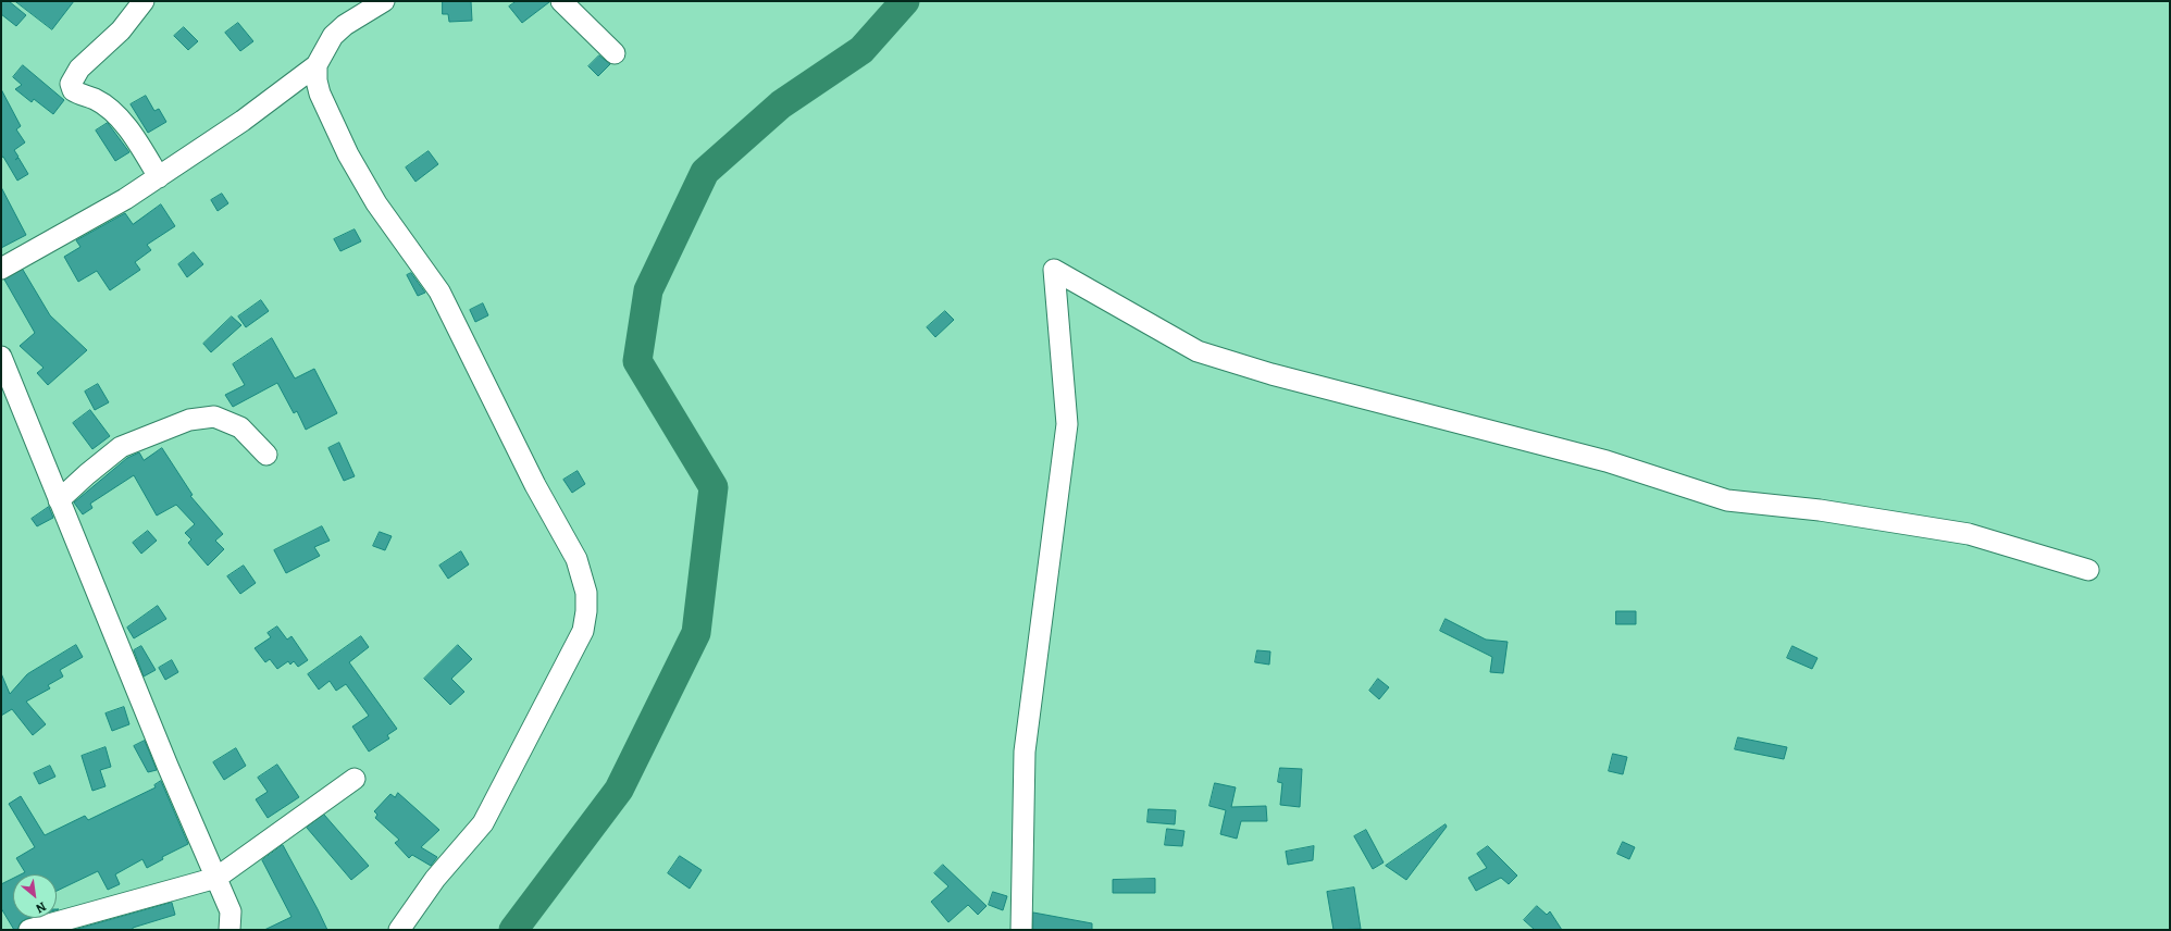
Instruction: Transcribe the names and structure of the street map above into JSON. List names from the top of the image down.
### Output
{
  "north": "bottom right"
}
